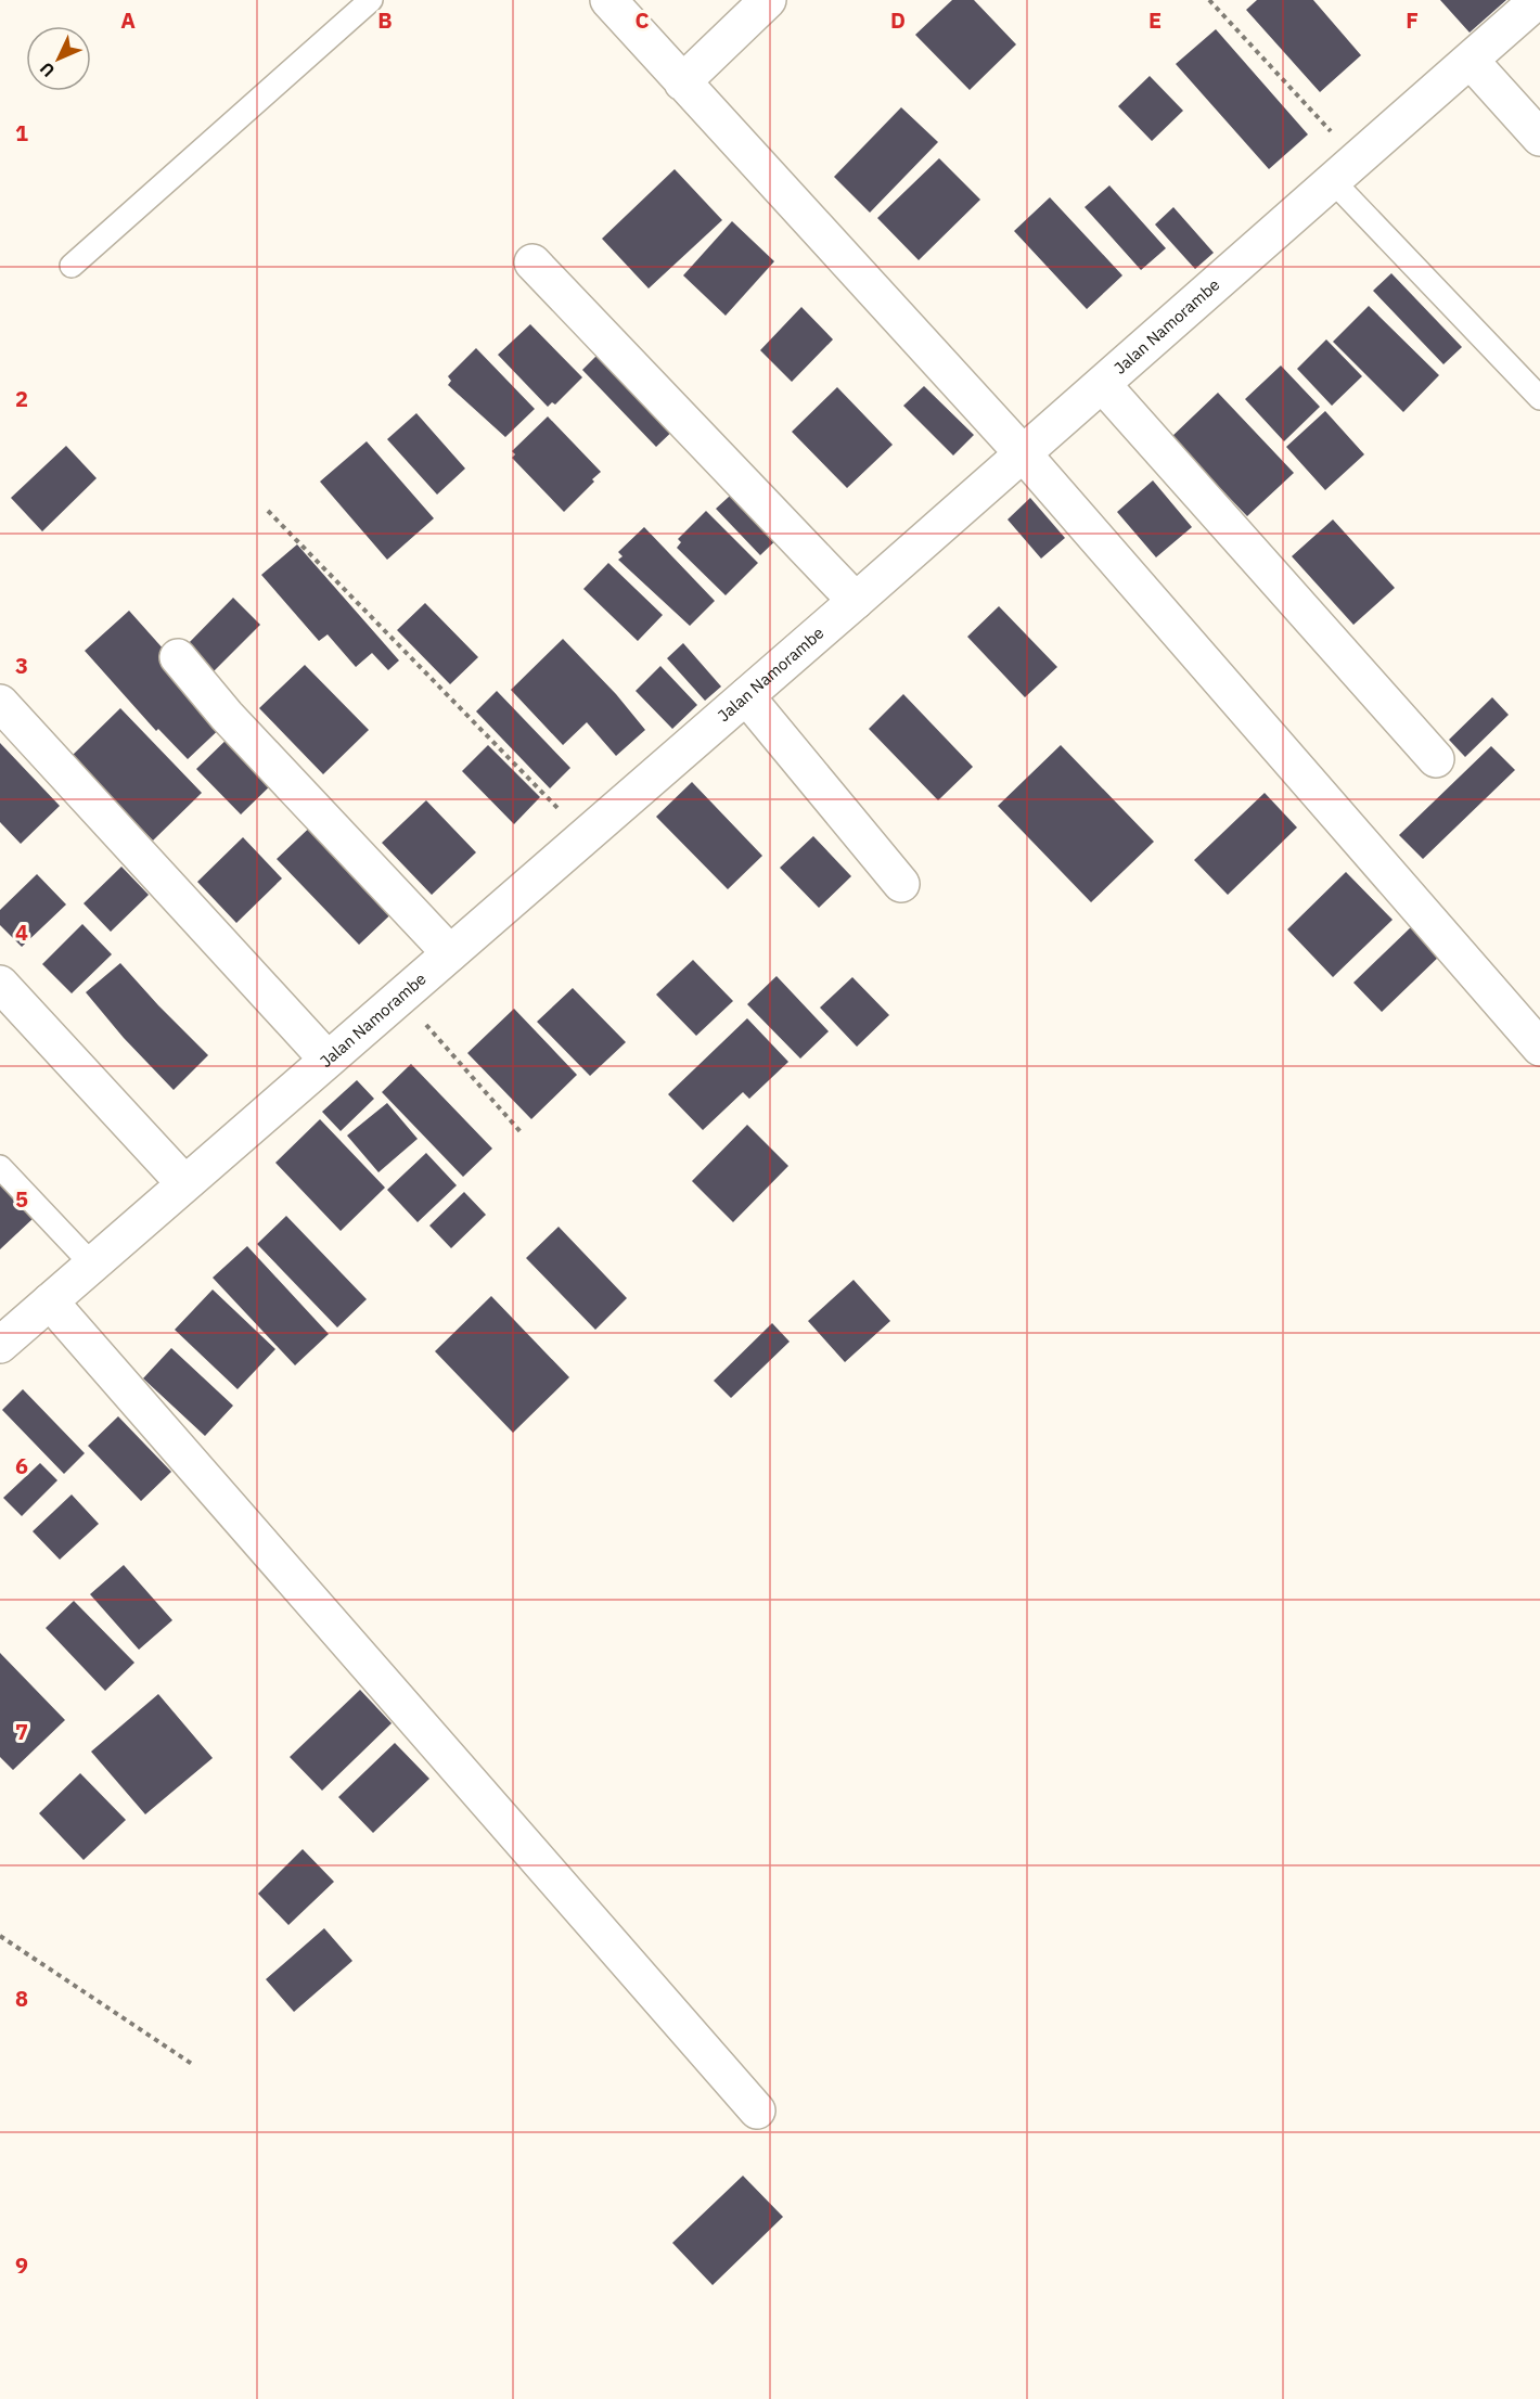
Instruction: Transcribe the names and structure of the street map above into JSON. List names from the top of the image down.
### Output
{
  "streets": {
    "street": ["Jalan Namorambe"]
  },
  "north": "bottom left",
  "grid": {
    "columns": [
      "A",
      "B",
      "C",
      "D",
      "E",
      "F"
    ],
    "rows": [
      "1",
      "2",
      "3",
      "4",
      "5",
      "6",
      "7",
      "8",
      "9"
    ]
  }
}
